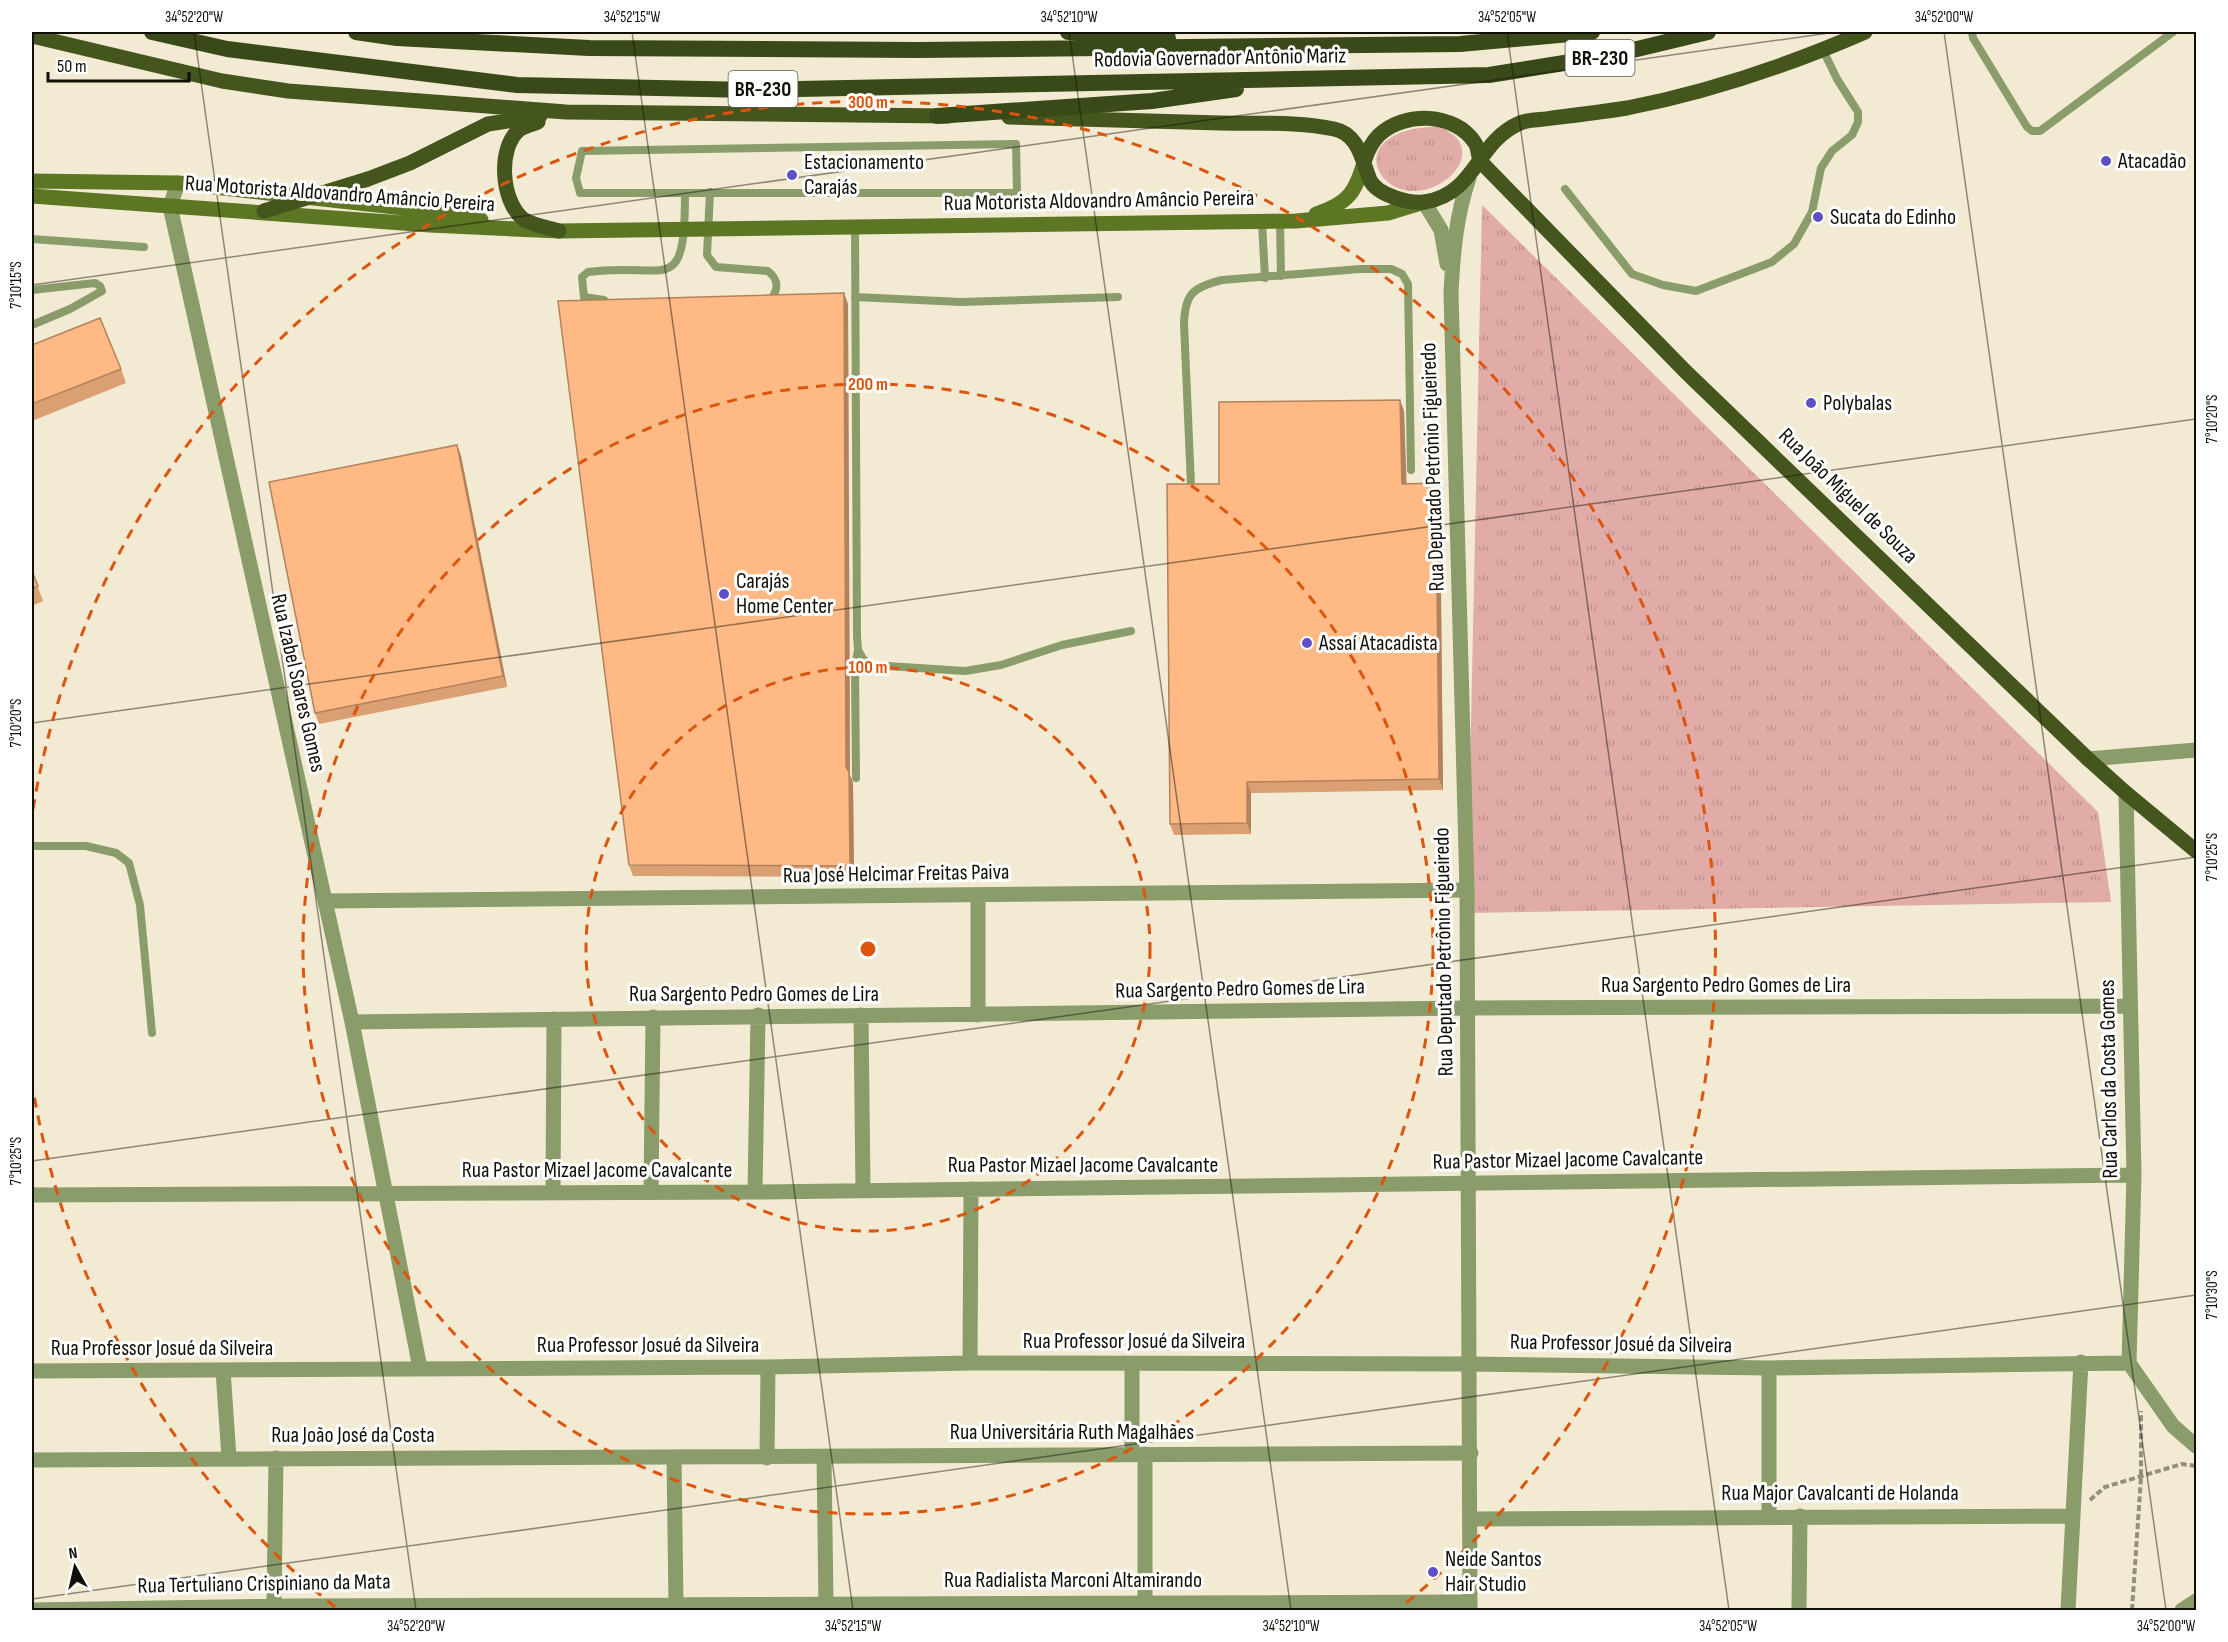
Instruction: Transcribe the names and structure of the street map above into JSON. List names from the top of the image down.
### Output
{
  "streets": {
    "highway": ["Rodovia Governador Antônio Mariz", "BR-230"],
    "main road": ["Rua Motorista Aldovandro Amâncio Pereira", "Rua João Miguel de Souza"],
    "street": [
      "Rua Deputado Petrônio Figueiredo",
      "Rua Izabel Soares Gomes",
      "Rua José Helcimar Freitas Paiva",
      "Rua Sargento Pedro Gomes de Lira",
      "Rua Carlos da Costa Gomes",
      "Rua Pastor Mizael Jacome Cavalcante",
      "Rua Professor Josué da Silveira",
      "Rua Universitária Ruth Magalhães",
      "Rua João José da Costa",
      "Rua Major Cavalcanti de Holanda",
      "Rua Radialista Marconi Altamirando",
      "Rua Tertuliano Crispiniano da Mata"
    ]
  },
  "crossings": [
    ["Rua Motorista Aldovandro Amâncio Pereira", "Rua Deputado Petrônio Figueiredo"],
    ["Rua Motorista Aldovandro Amâncio Pereira", "Rua João Miguel de Souza"],
    ["Rua Motorista Aldovandro Amâncio Pereira", "Rua Izabel Soares Gomes"],
    ["Rua Deputado Petrônio Figueiredo", "Rua João Miguel de Souza"],
    ["Rua Deputado Petrônio Figueiredo", "Rua José Helcimar Freitas Paiva"],
    ["Rua Deputado Petrônio Figueiredo", "Rua Sargento Pedro Gomes de Lira"],
    ["Rua Deputado Petrônio Figueiredo", "Rua Pastor Mizael Jacome Cavalcante"],
    ["Rua Deputado Petrônio Figueiredo", "Rua Professor Josué da Silveira"],
    ["Rua Deputado Petrônio Figueiredo", "Rua Universitária Ruth Magalhães"],
    ["Rua Deputado Petrônio Figueiredo", "Rua Major Cavalcanti de Holanda"],
    ["Rua Deputado Petrônio Figueiredo", "Rua Radialista Marconi Altamirando"],
    ["Rua João Miguel de Souza", "Rua Carlos da Costa Gomes"],
    ["Rua Izabel Soares Gomes", "Rua José Helcimar Freitas Paiva"],
    ["Rua Izabel Soares Gomes", "Rua Sargento Pedro Gomes de Lira"],
    ["Rua Izabel Soares Gomes", "Rua Pastor Mizael Jacome Cavalcante"],
    ["Rua Izabel Soares Gomes", "Rua Professor Josué da Silveira"],
    ["Rua Sargento Pedro Gomes de Lira", "Rua Carlos da Costa Gomes"],
    ["Rua Carlos da Costa Gomes", "Rua Pastor Mizael Jacome Cavalcante"],
    ["Rua Carlos da Costa Gomes", "Rua Professor Josué da Silveira"],
    ["Rua Universitária Ruth Magalhães", "Rua João José da Costa"],
    ["Rua Radialista Marconi Altamirando", "Rua Tertuliano Crispiniano da Mata"]
  ],
  "places": [
    "Atacadão",
    "Estacionamento Carajás",
    "Sucata do Edinho",
    "Polybalas",
    "Carajás Home Center",
    "Assaí Atacadista",
    "Neide Santos Hair Studio"
  ],
  "scale_bar": "50 m",
  "north": "top",
  "coordinates": [
    "34°52'20\"W",
    "34°52'15\"W",
    "34°52'10\"W",
    "34°52'05\"W",
    "34°52'00\"W",
    "7°10'15\"S",
    "7°10'20\"S",
    "7°10'25\"S",
    "7°10'30\"S"
  ],
  "rings": ["300 m", "200 m", "100 m"]
}
